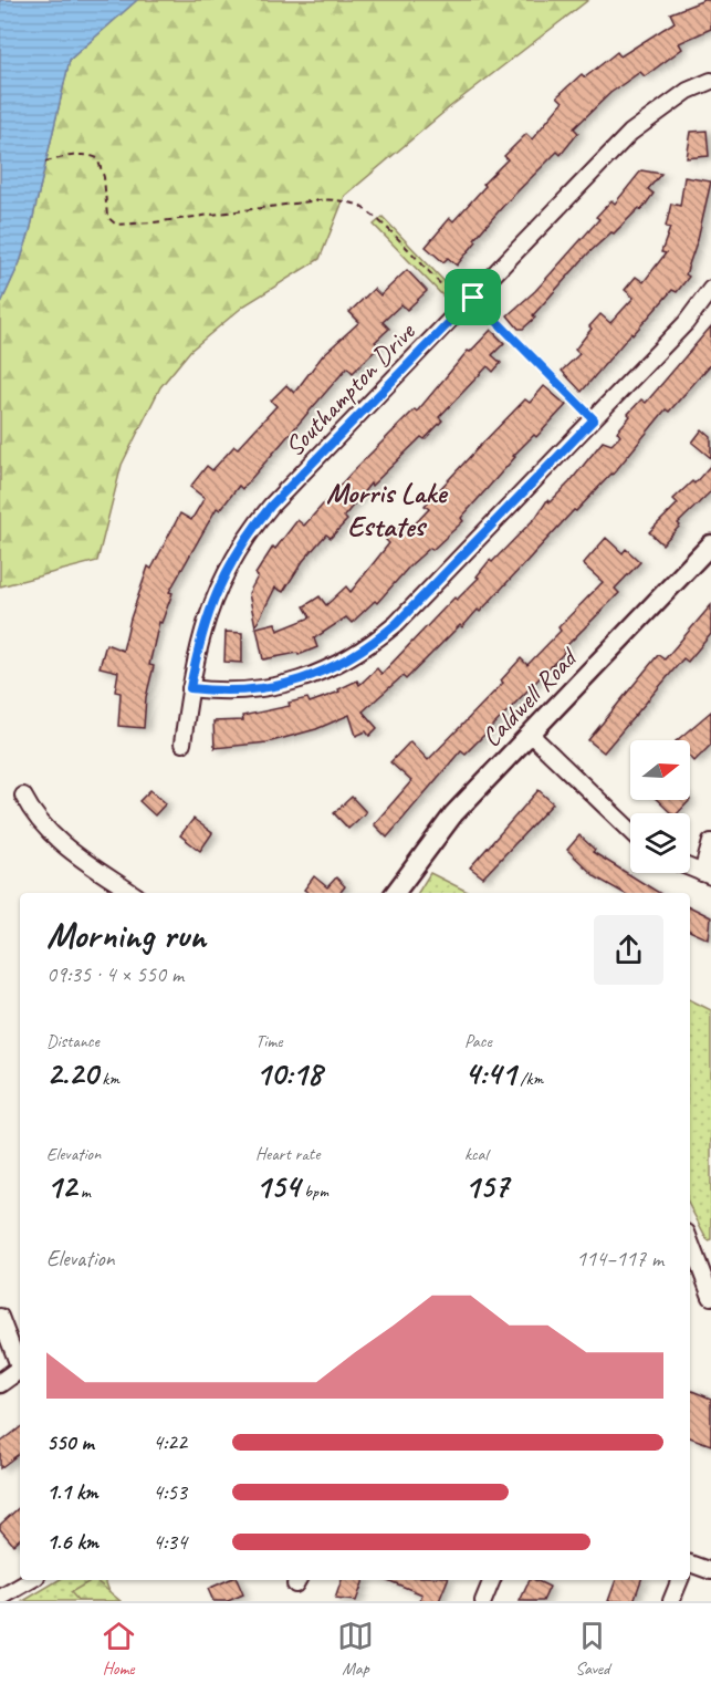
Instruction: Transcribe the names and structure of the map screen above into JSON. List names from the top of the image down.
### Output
{
  "streets": {
    "street": ["Southampton Drive", "Caldwell Road"]
  },
  "districts": ["Morris Lake Estates"],
  "north": "right",
  "page": {
    "heading": ["Morning run", "09:35 · 4 × 550 m"],
    "stats": [
      ["Distance", "2.20 km"],
      ["Time", "10:18"],
      ["Pace", "4:41 /km"],
      ["Elevation", "12 m"],
      ["Heart rate", "154 bpm"],
      ["kcal", "157"]
    ],
    "chart": ["Elevation", "114–117 m"],
    "list": [
      {
        "name": "550 m",
        "note": "4:22"
      },
      {
        "name": "1.1 km",
        "note": "4:53"
      },
      {
        "name": "1.6 km",
        "note": "4:34"
      }
    ],
    "tabs": ["Home", "Map", "Saved"]
  }
}
